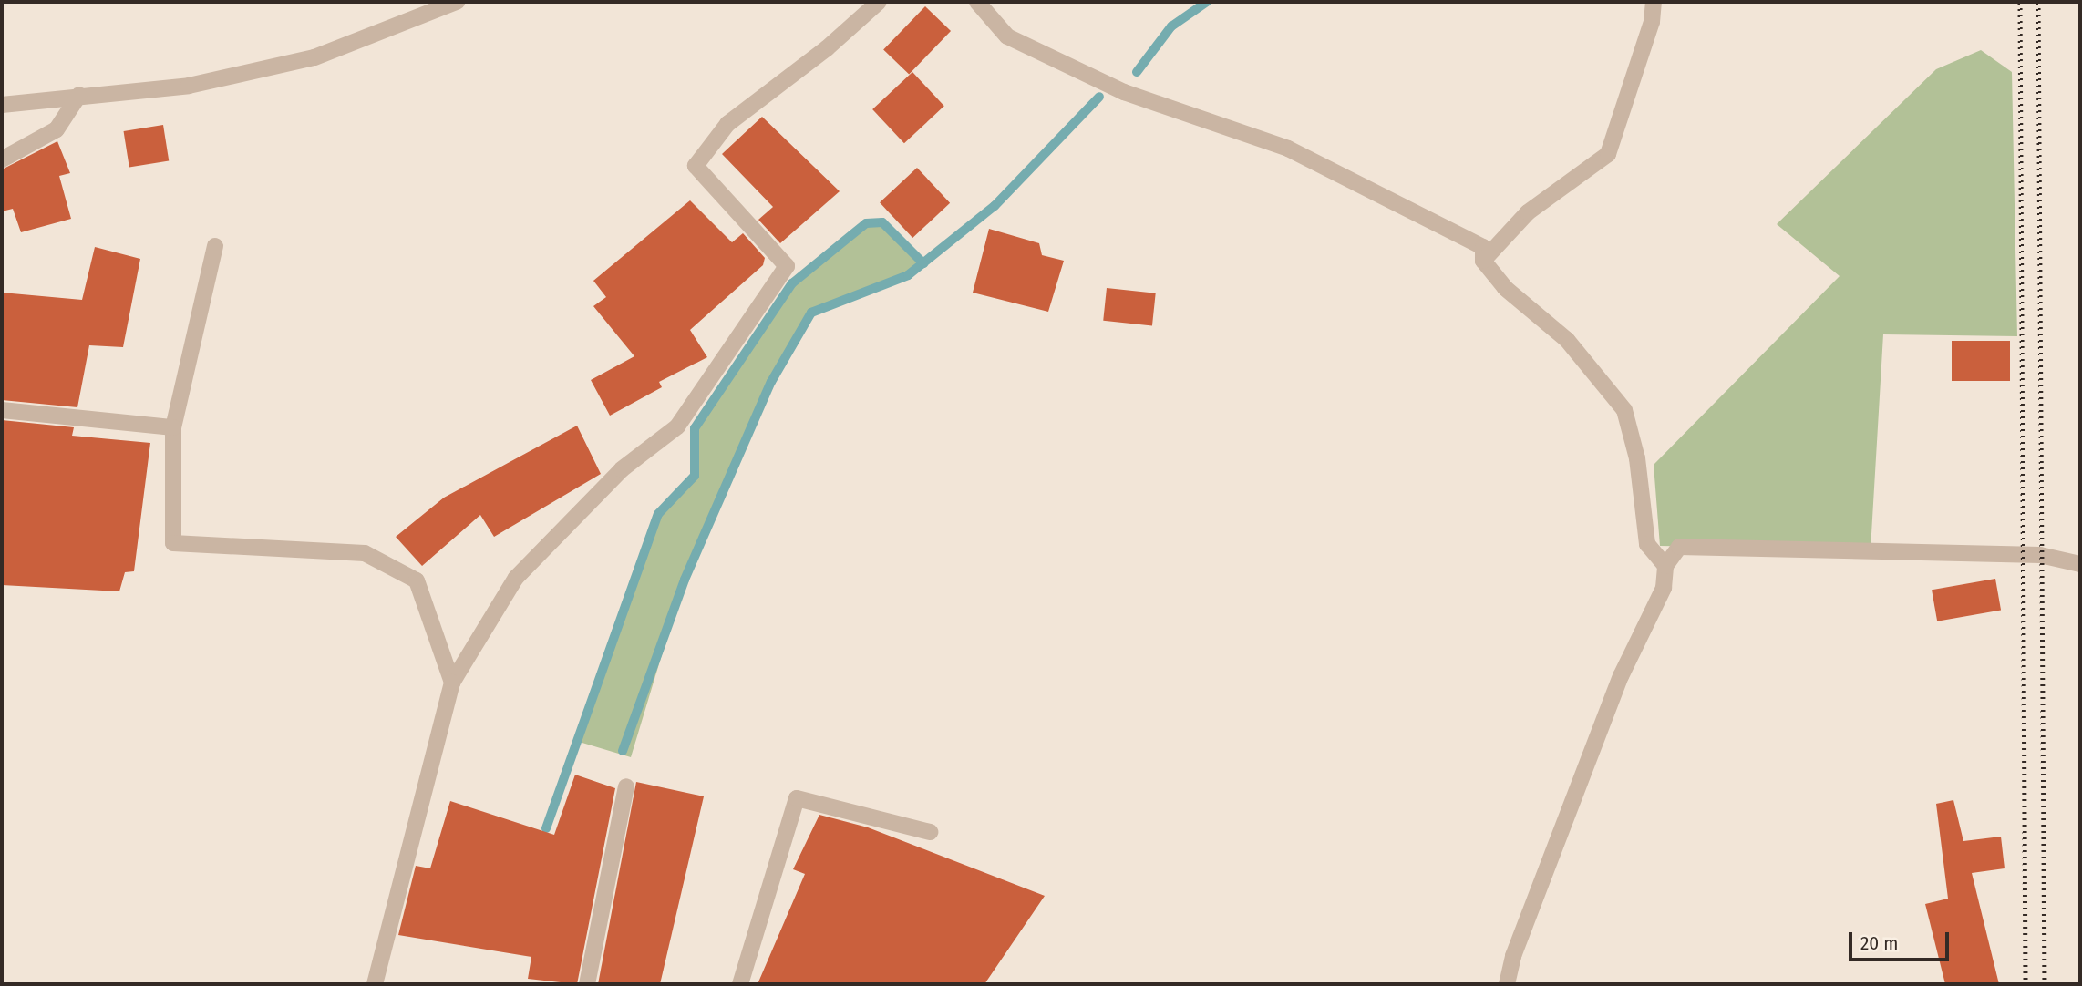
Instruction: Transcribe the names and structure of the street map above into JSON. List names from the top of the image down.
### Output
{
  "scale_bar": "20 m"
}
